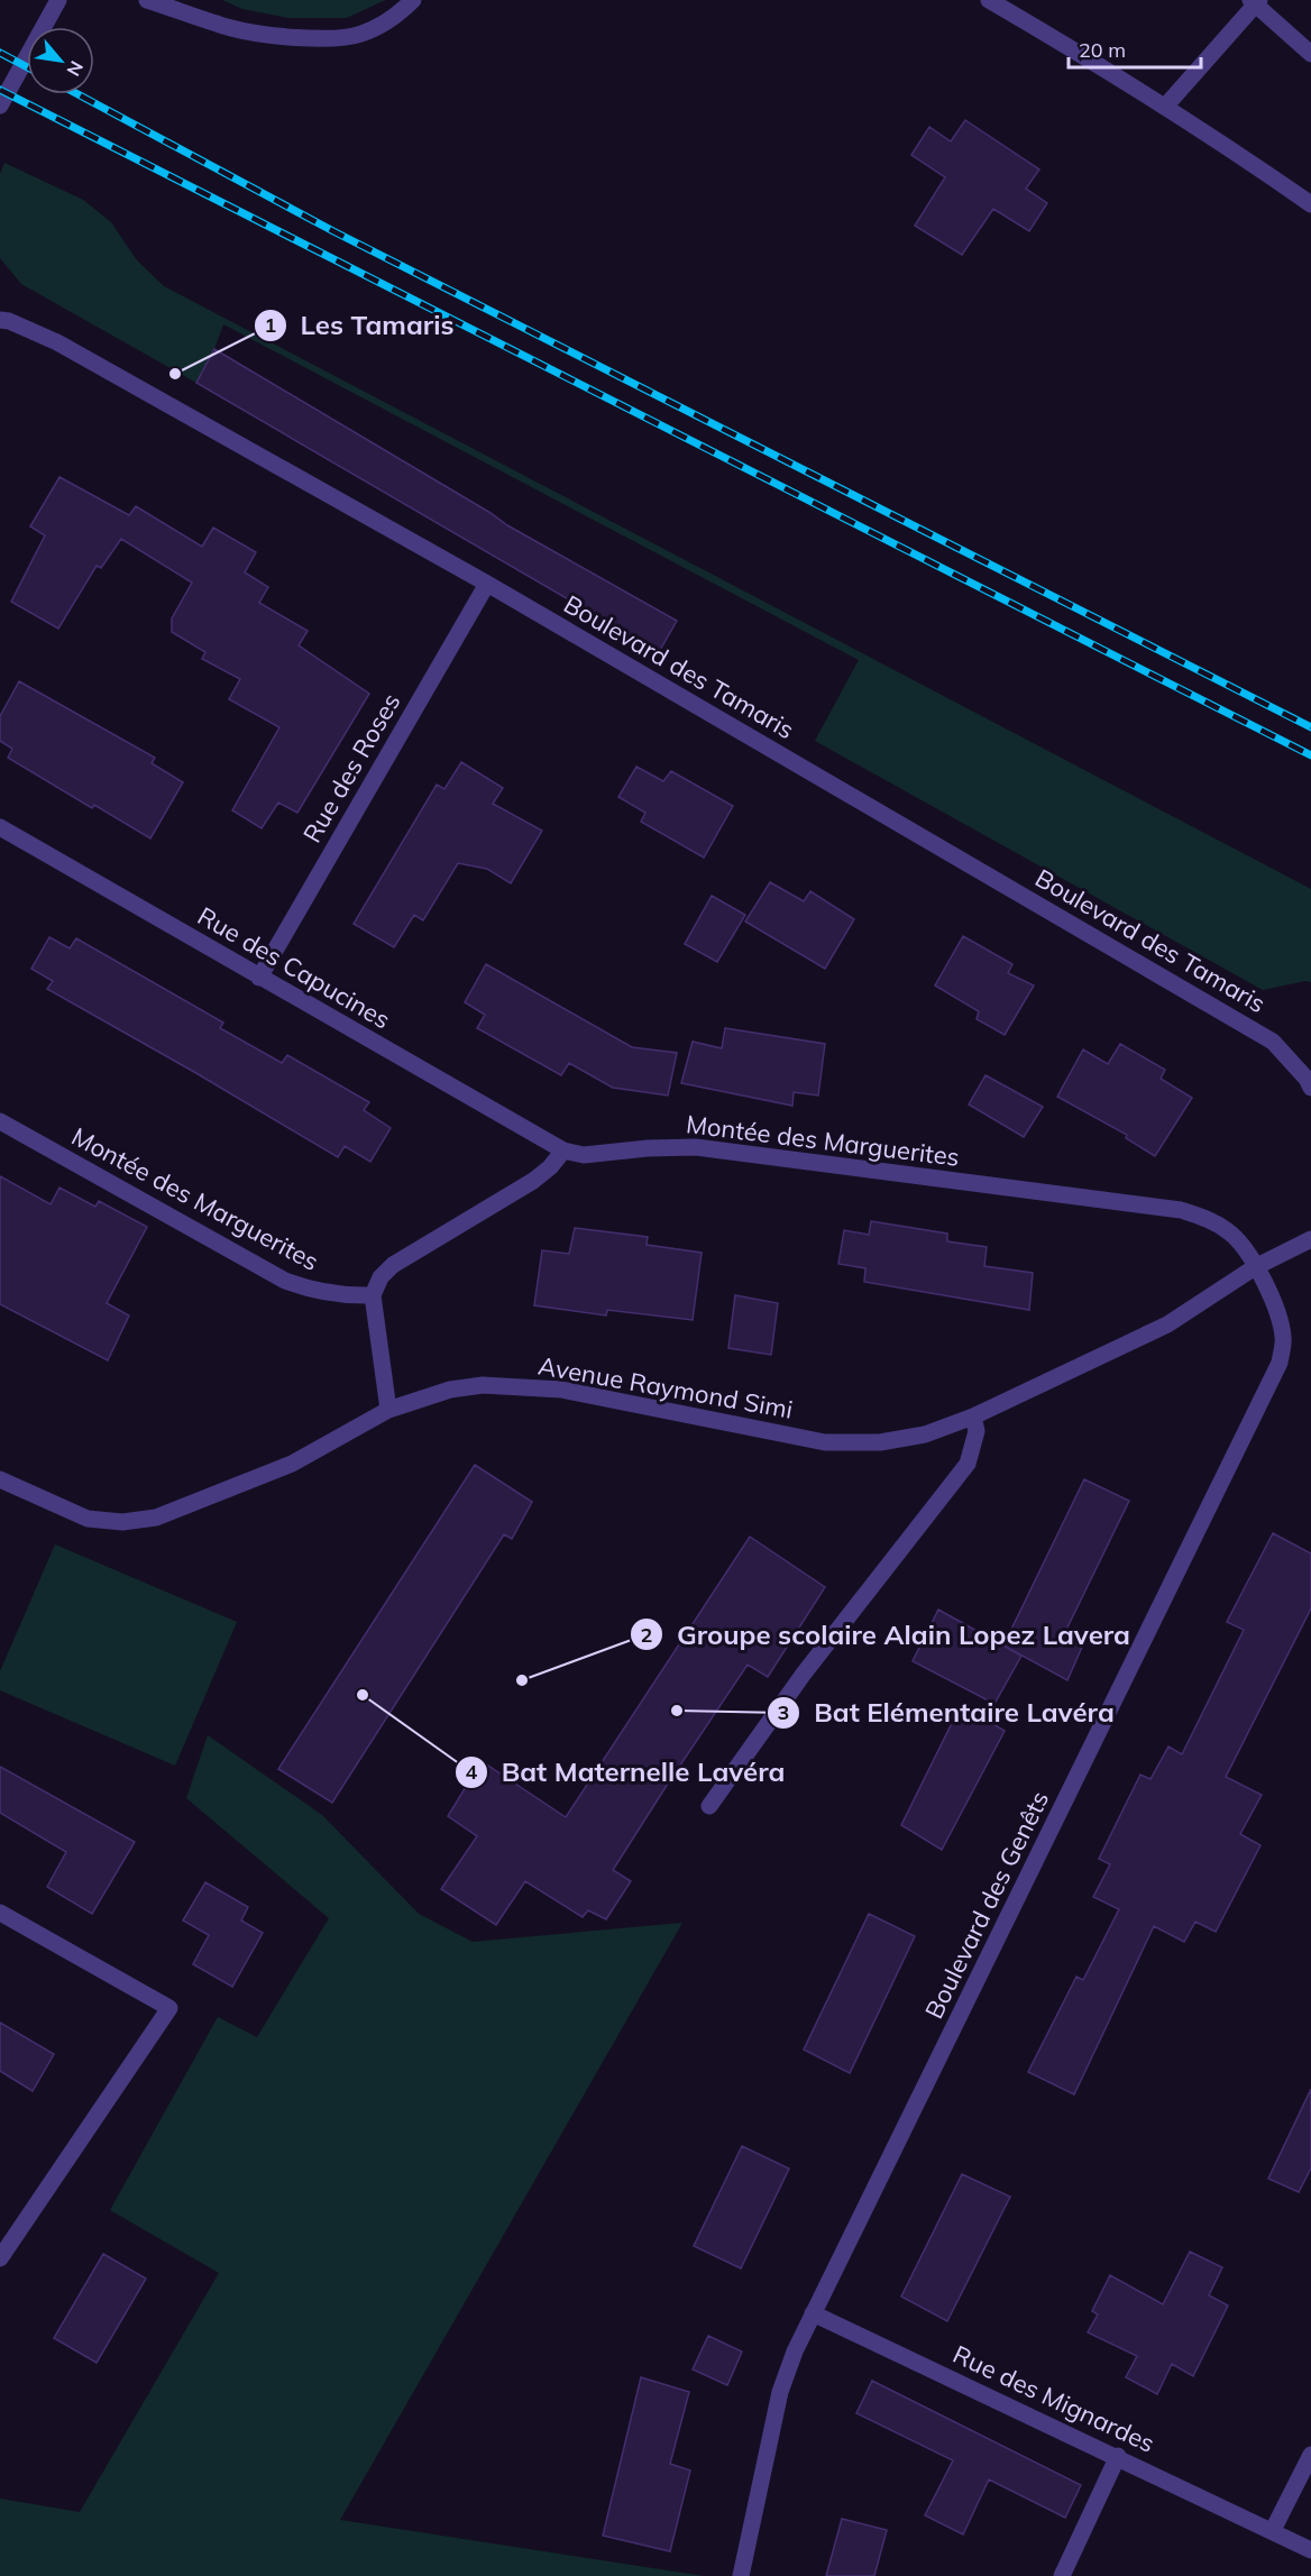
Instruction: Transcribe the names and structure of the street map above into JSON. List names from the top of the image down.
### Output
{
  "streets": {
    "street": [
      "Boulevard des Tamaris",
      "Rue des Roses",
      "Rue des Capucines",
      "Montée des Marguerites",
      "Avenue Raymond Simi",
      "Boulevard des Genêts",
      "Rue des Mignardes"
    ]
  },
  "crossings": [
    ["Boulevard des Tamaris", "Rue des Roses"],
    ["Rue des Roses", "Rue des Capucines"],
    ["Rue des Capucines", "Montée des Marguerites"],
    ["Montée des Marguerites", "Avenue Raymond Simi"],
    ["Montée des Marguerites", "Boulevard des Genêts"],
    ["Avenue Raymond Simi", "Boulevard des Genêts"],
    ["Boulevard des Genêts", "Rue des Mignardes"]
  ],
  "places": [
    "Les Tamaris",
    "Groupe scolaire Alain Lopez Lavera",
    "Bat Maternelle Lavéra",
    "Bat Elémentaire Lavéra"
  ],
  "scale_bar": "20 m",
  "north": "bottom right"
}
